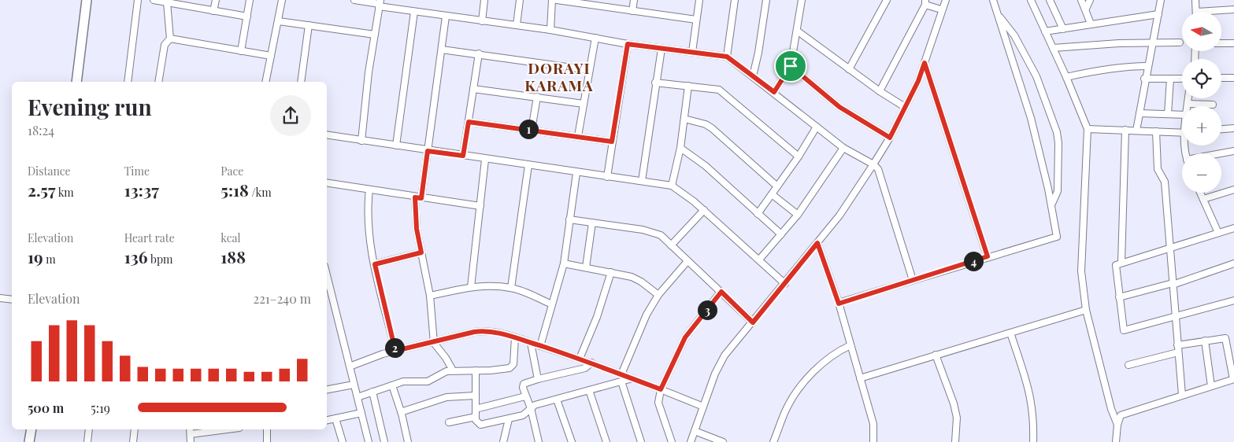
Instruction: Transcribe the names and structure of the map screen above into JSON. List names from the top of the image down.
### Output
{
  "districts": ["DORAYI KARAMA"],
  "north": "left",
  "page": {
    "map_buttons": ["+", "−"],
    "heading": ["Evening run", "18:24"],
    "pins": [
      "1",
      "4",
      "3",
      "2"
    ],
    "stats": [
      ["Distance", "2.57 km"],
      ["Time", "13:37"],
      ["Pace", "5:18 /km"],
      ["Elevation", "19 m"],
      ["Heart rate", "136 bpm"],
      ["kcal", "188"]
    ],
    "chart": ["Elevation", "221–240 m"],
    "list": [
      {
        "name": "500 m",
        "note": "5:19"
      }
    ]
  }
}
